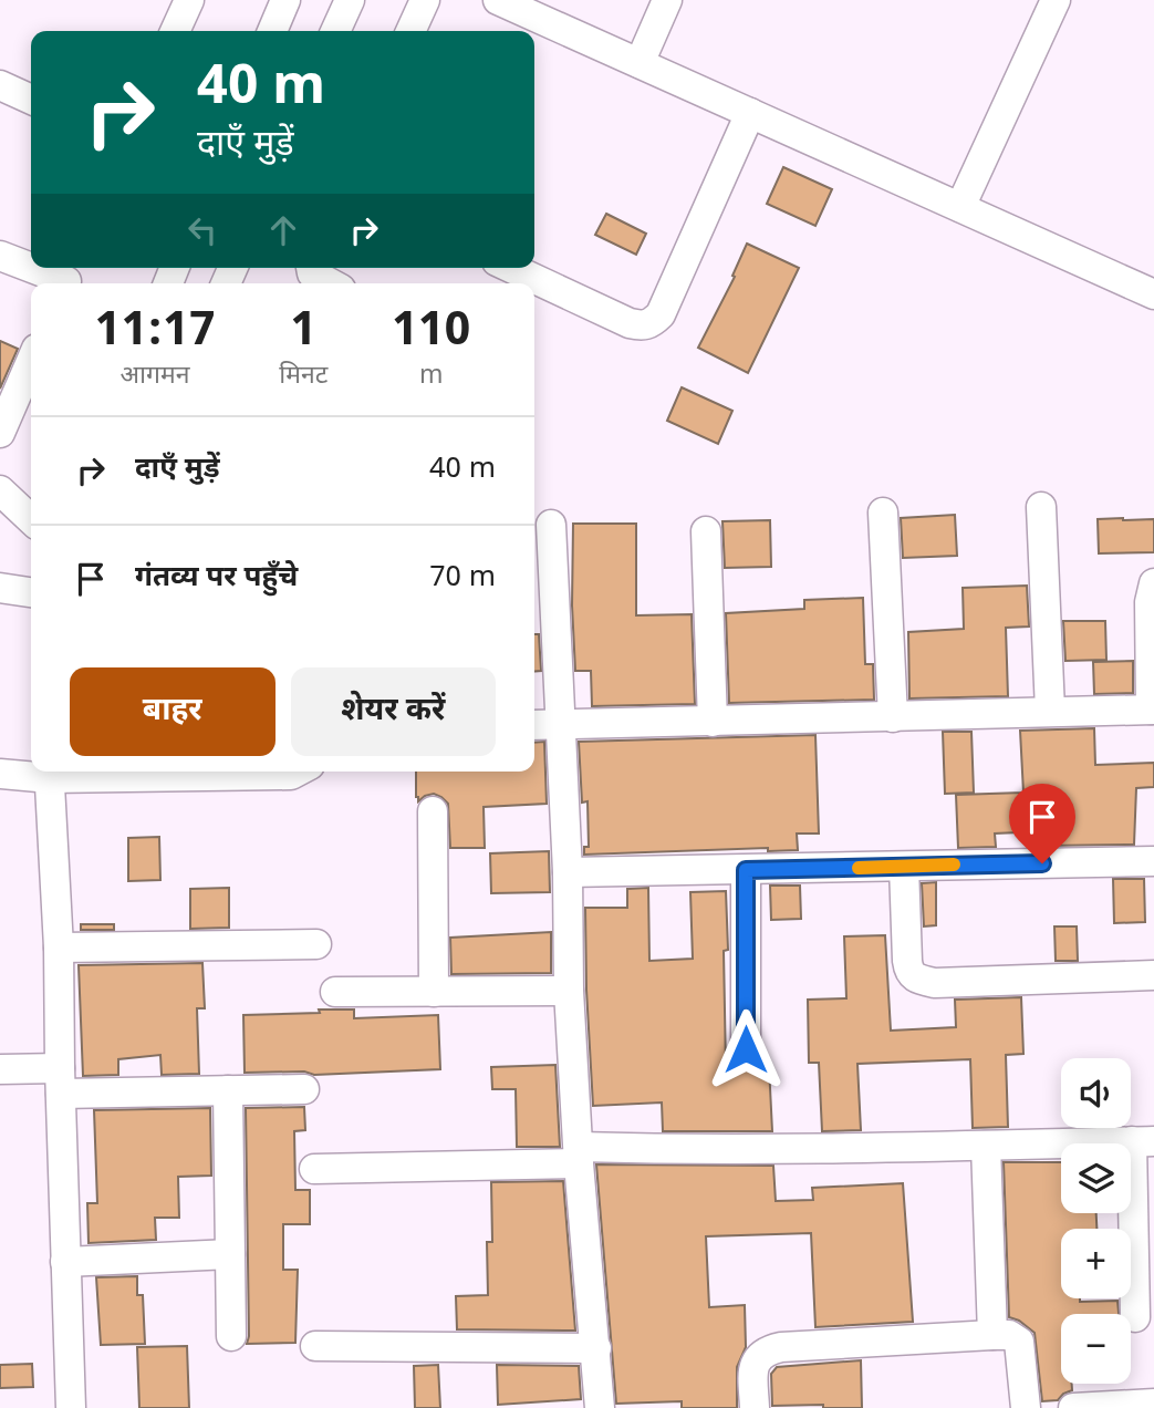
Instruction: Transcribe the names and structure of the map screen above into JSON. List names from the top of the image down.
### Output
{
  "page": {
    "turn": ["40 m", "दाएँ मुड़ें"],
    "eta": [
      "11:17",
      "आगमन",
      "1",
      "मिनट",
      "110",
      "m"
    ],
    "list": [
      {
        "name": "दाएँ मुड़ें",
        "value": "40 m"
      },
      {
        "name": "गंतव्य पर पहुँचे",
        "value": "70 m"
      }
    ],
    "buttons": ["बाहर", "शेयर करें"],
    "map_buttons": ["+", "−"]
  }
}
